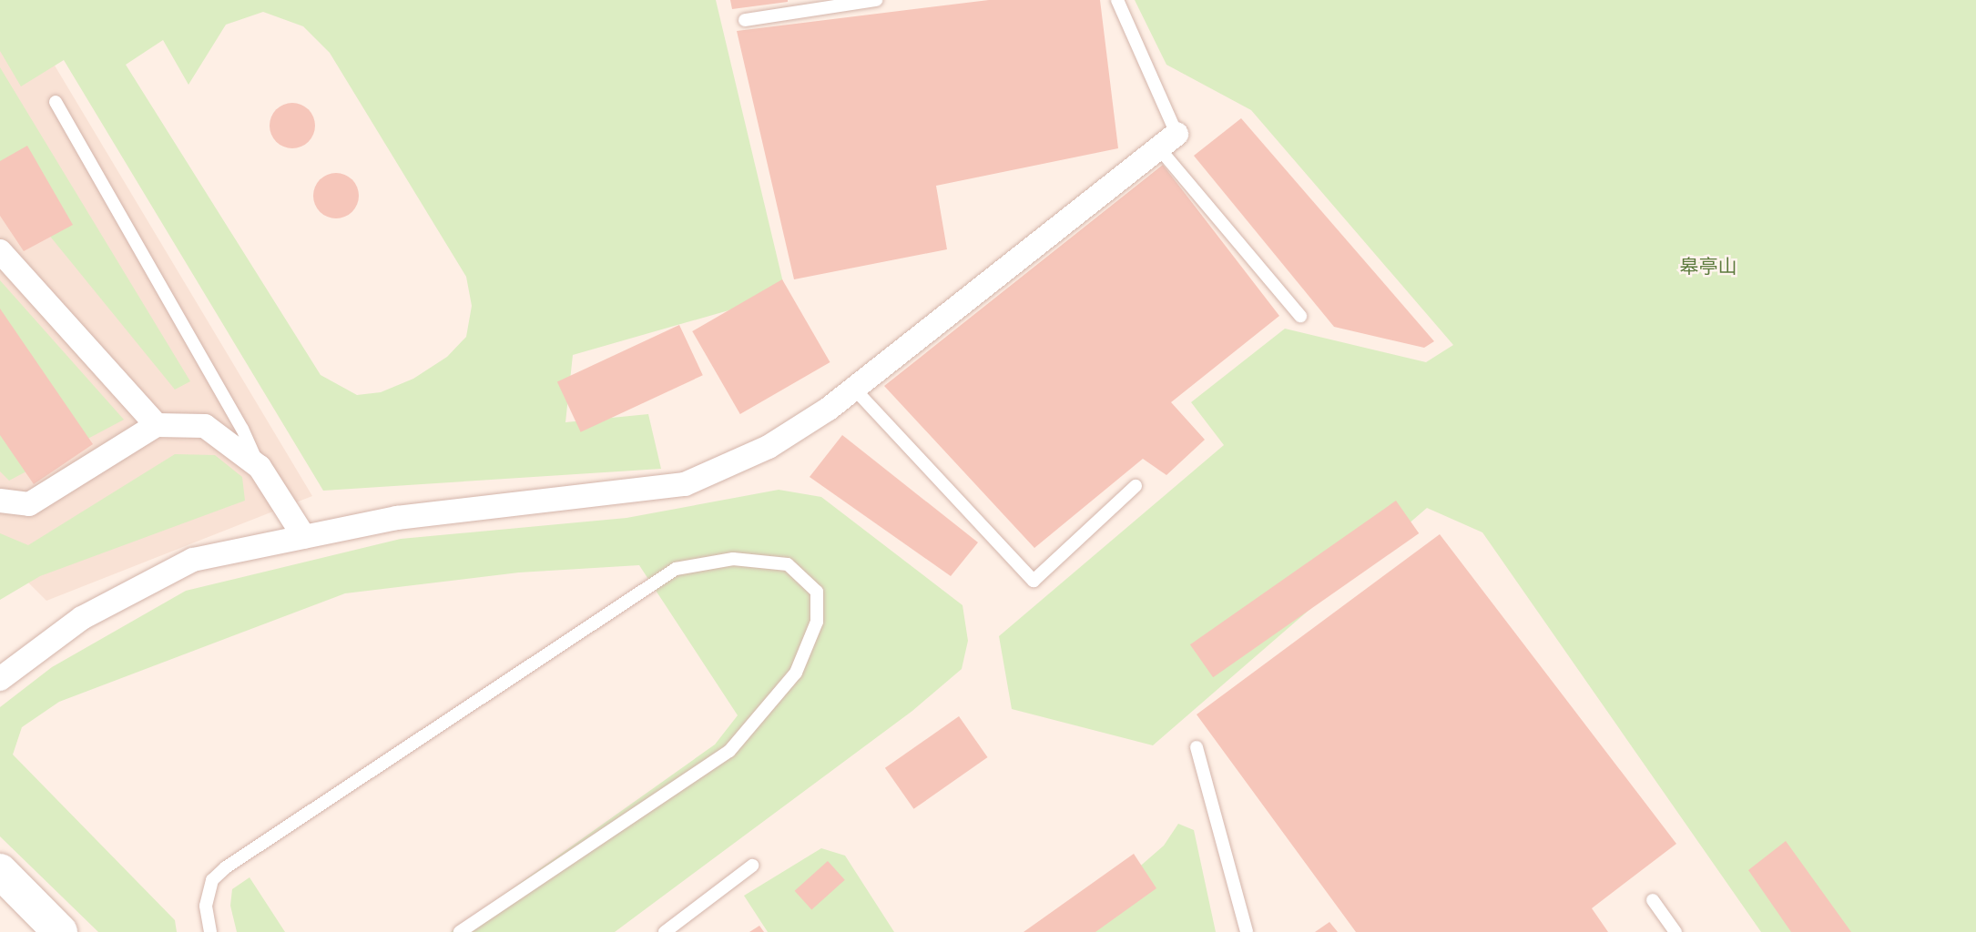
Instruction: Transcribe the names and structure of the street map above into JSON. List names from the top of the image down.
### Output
{
  "parks": ["皋亭山"]
}
